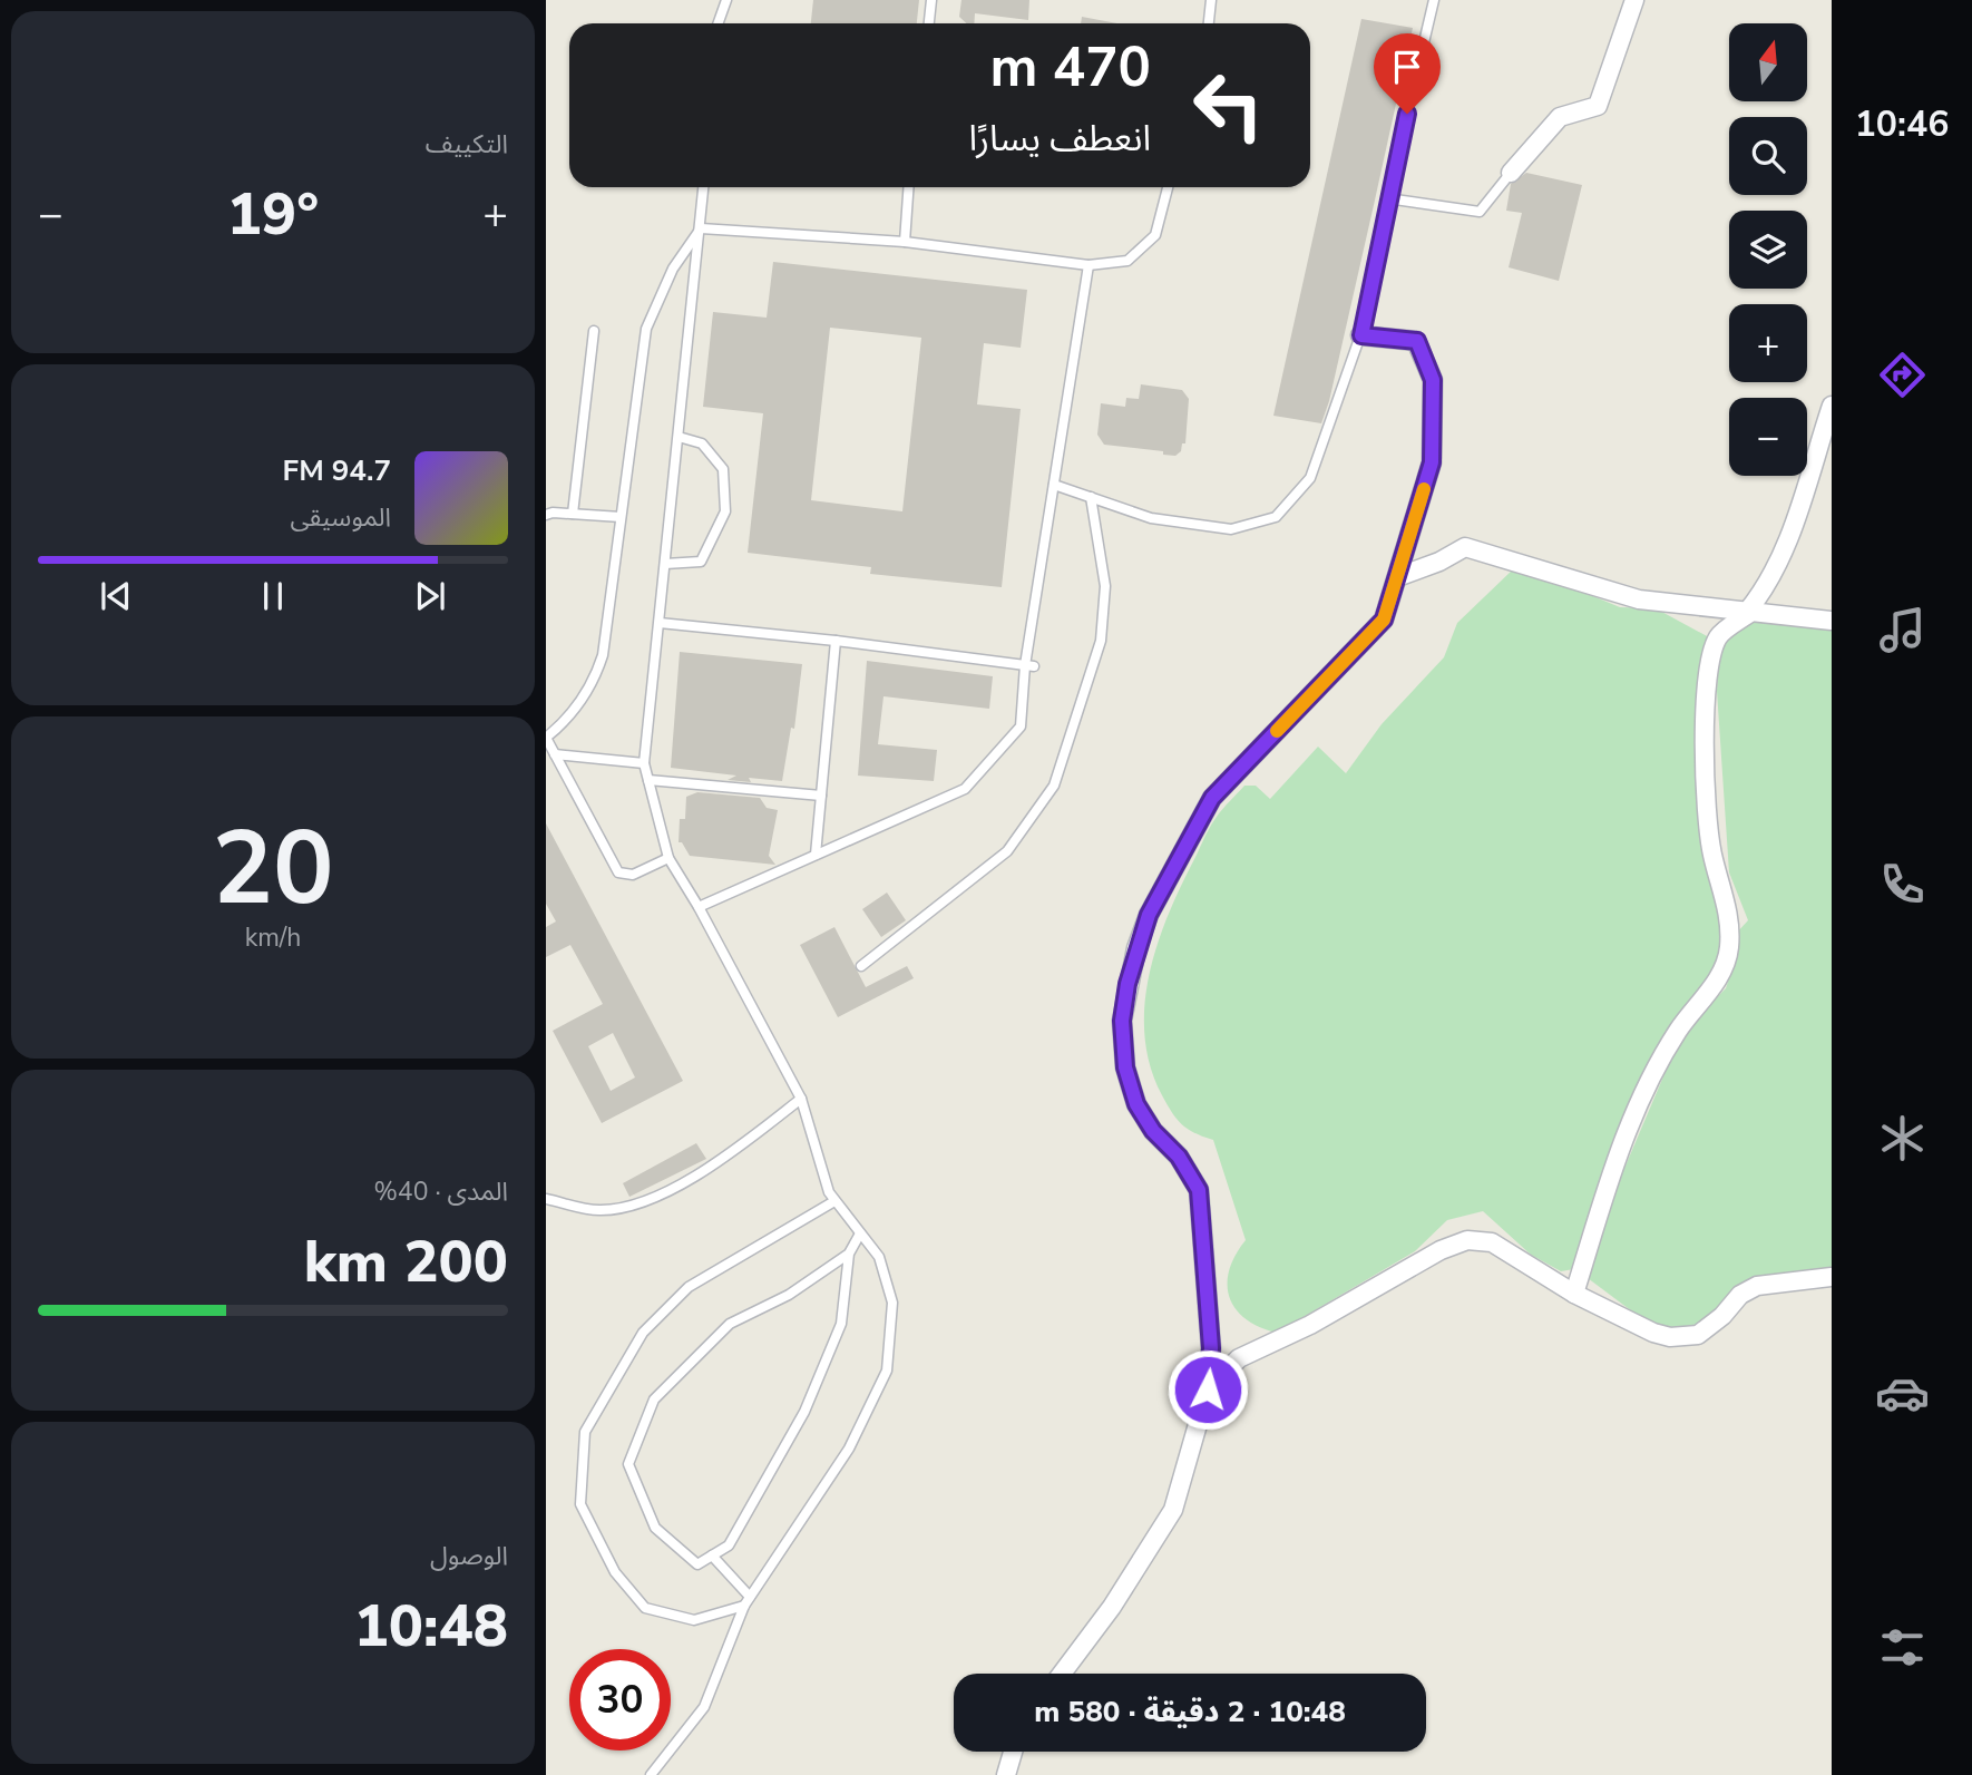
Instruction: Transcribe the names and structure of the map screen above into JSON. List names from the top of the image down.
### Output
{
  "north": "top",
  "page": {
    "tabs": "10:46",
    "tile": [
      "التكييف",
      ["20", "km/h"],
      ["المدى · 40%", "200 km"],
      ["الوصول", "10:48"]
    ],
    "map_buttons": ["+", "−"],
    "turn": ["470 m", "انعطف يسارًا"],
    "heat": ["−", "19°", "+"],
    "song": ["94.7 FM", "الموسيقى"],
    "limit": "30",
    "trip": "10:48 · 2 دقيقة · 580 m"
  }
}
